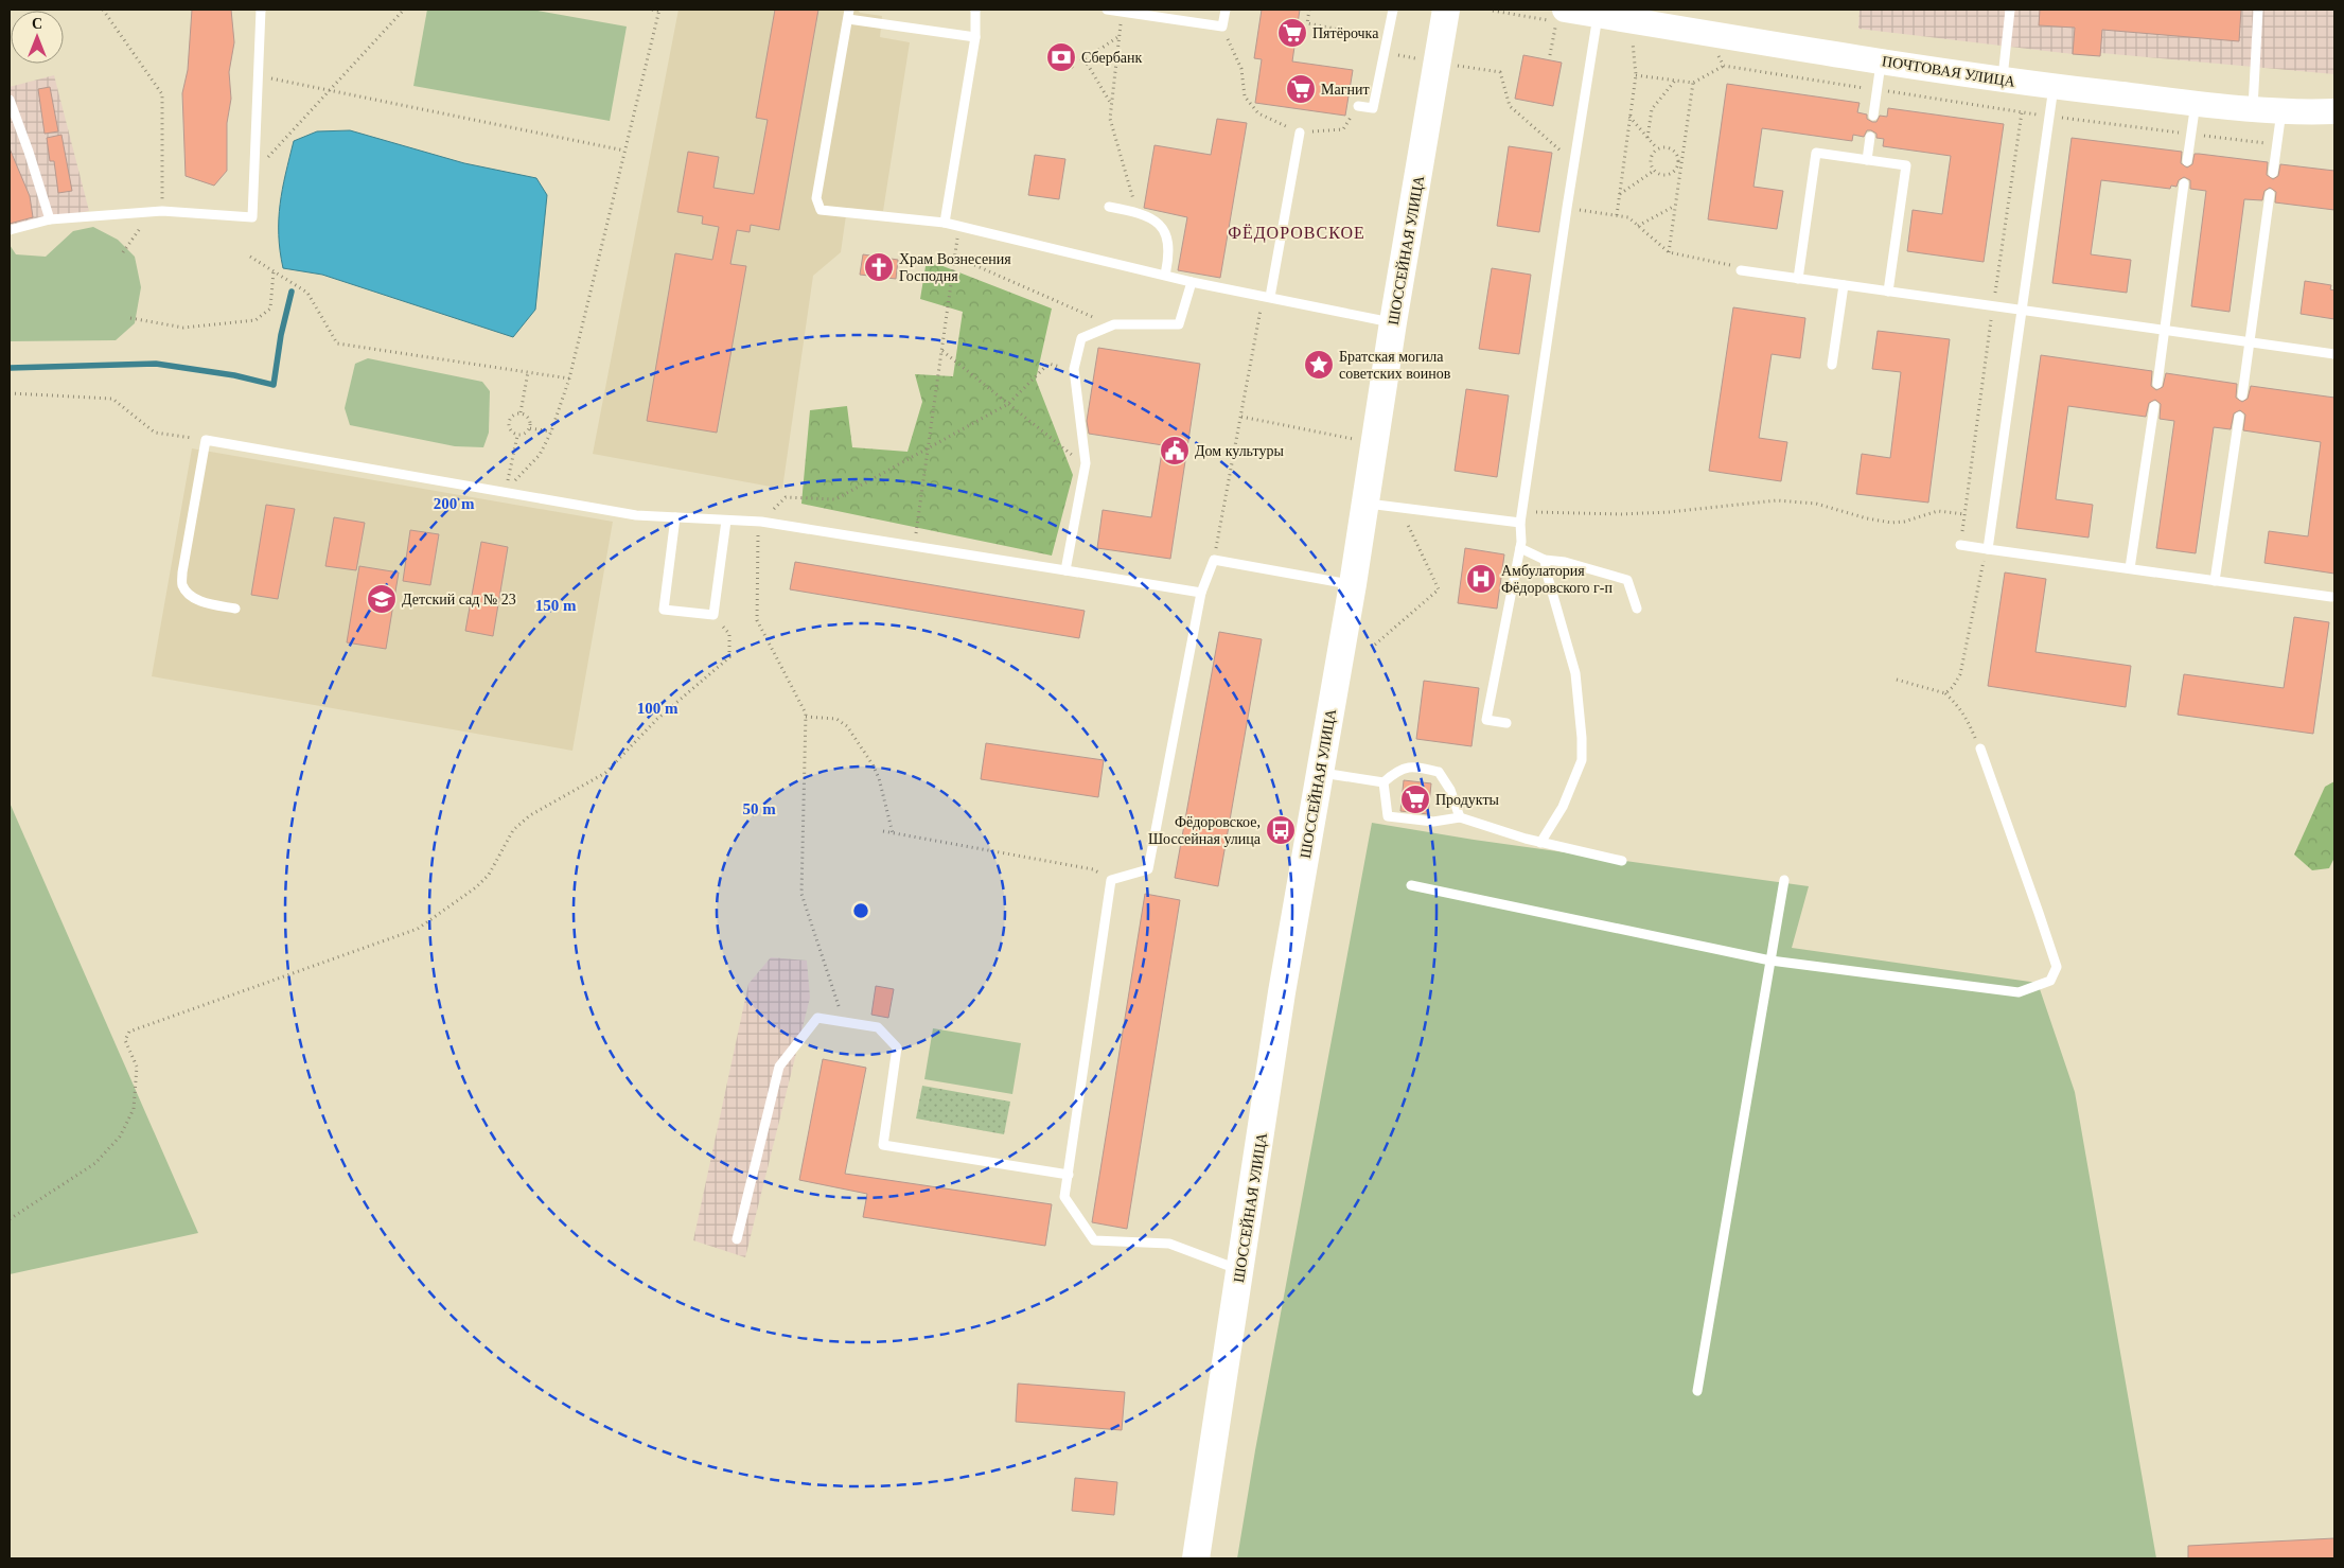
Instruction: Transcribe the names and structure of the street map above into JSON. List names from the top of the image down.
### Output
{
  "streets": {
    "main road": ["ШОССЕЙНАЯ УЛИЦА"],
    "street": ["ПОЧТОВАЯ УЛИЦА"]
  },
  "districts": ["ФЁДОРОВСКОЕ"],
  "places": {
    "supermarket": ["Пятёрочка", "Магнит", "Продукты"],
    "bank": ["Сбербанк"],
    "church": ["Храм Вознесения Господня"],
    "place": ["Братская могила советских воинов"],
    "public building": ["Дом культуры"],
    "hospital": ["Амбулатория Фёдоровского г-п"],
    "school or university": ["Детский сад № 23"],
    "bus stop": ["Фёдоровское, Шоссейная улица"]
  },
  "north": "top",
  "rings": [
    "200 m",
    "150 m",
    "100 m",
    "50 m"
  ]
}
